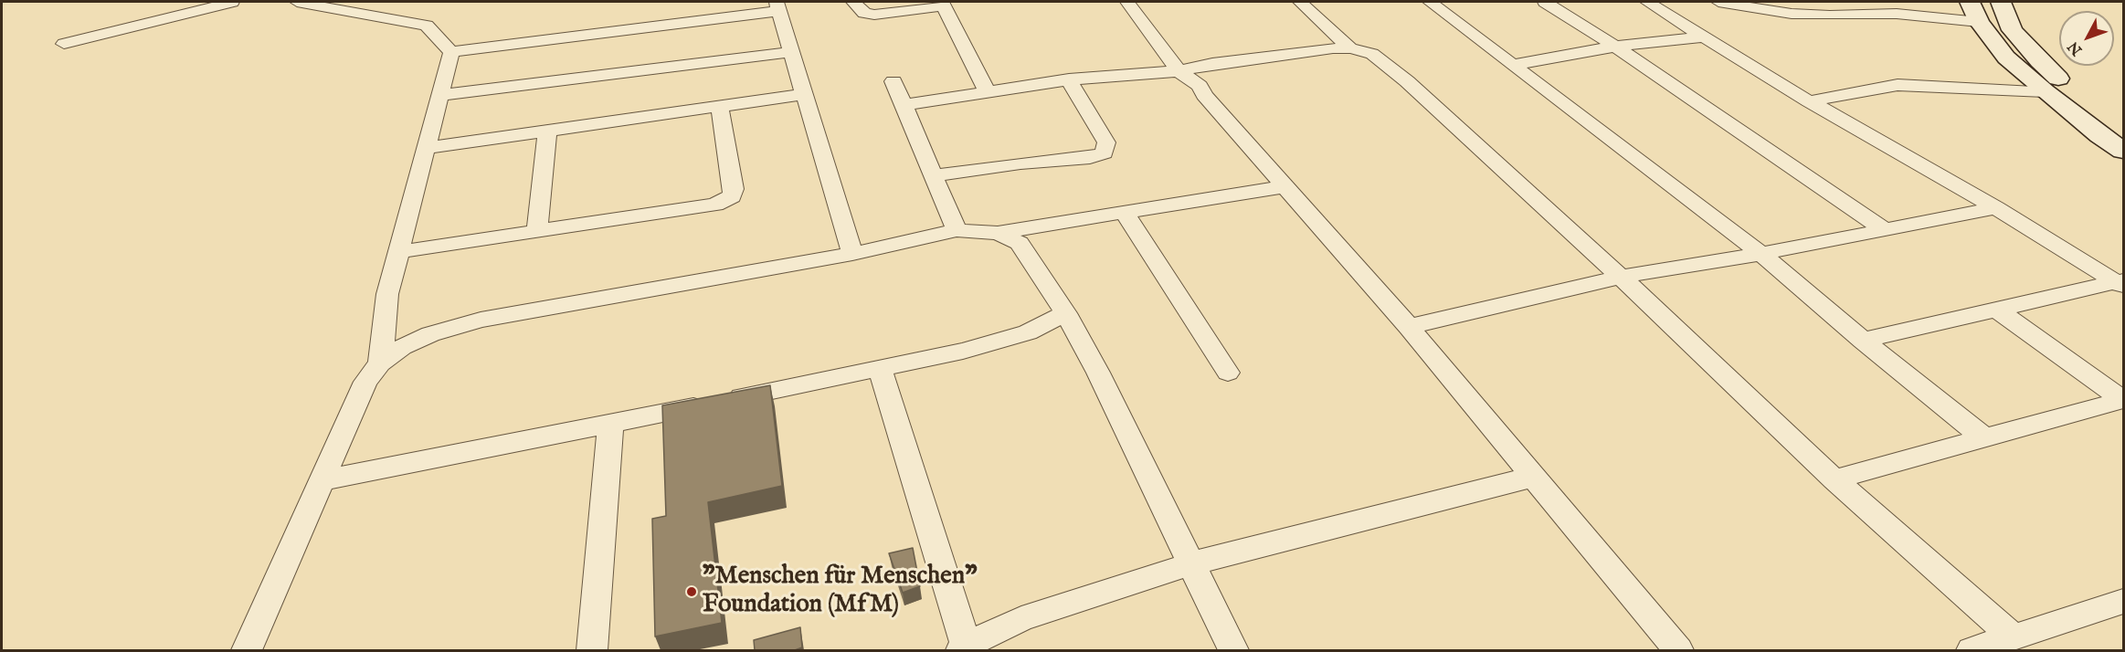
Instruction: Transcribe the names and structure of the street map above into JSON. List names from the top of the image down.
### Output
{
  "places": ["\"Menschen für Menschen\" Foundation (MfM)"],
  "north": "bottom left"
}
